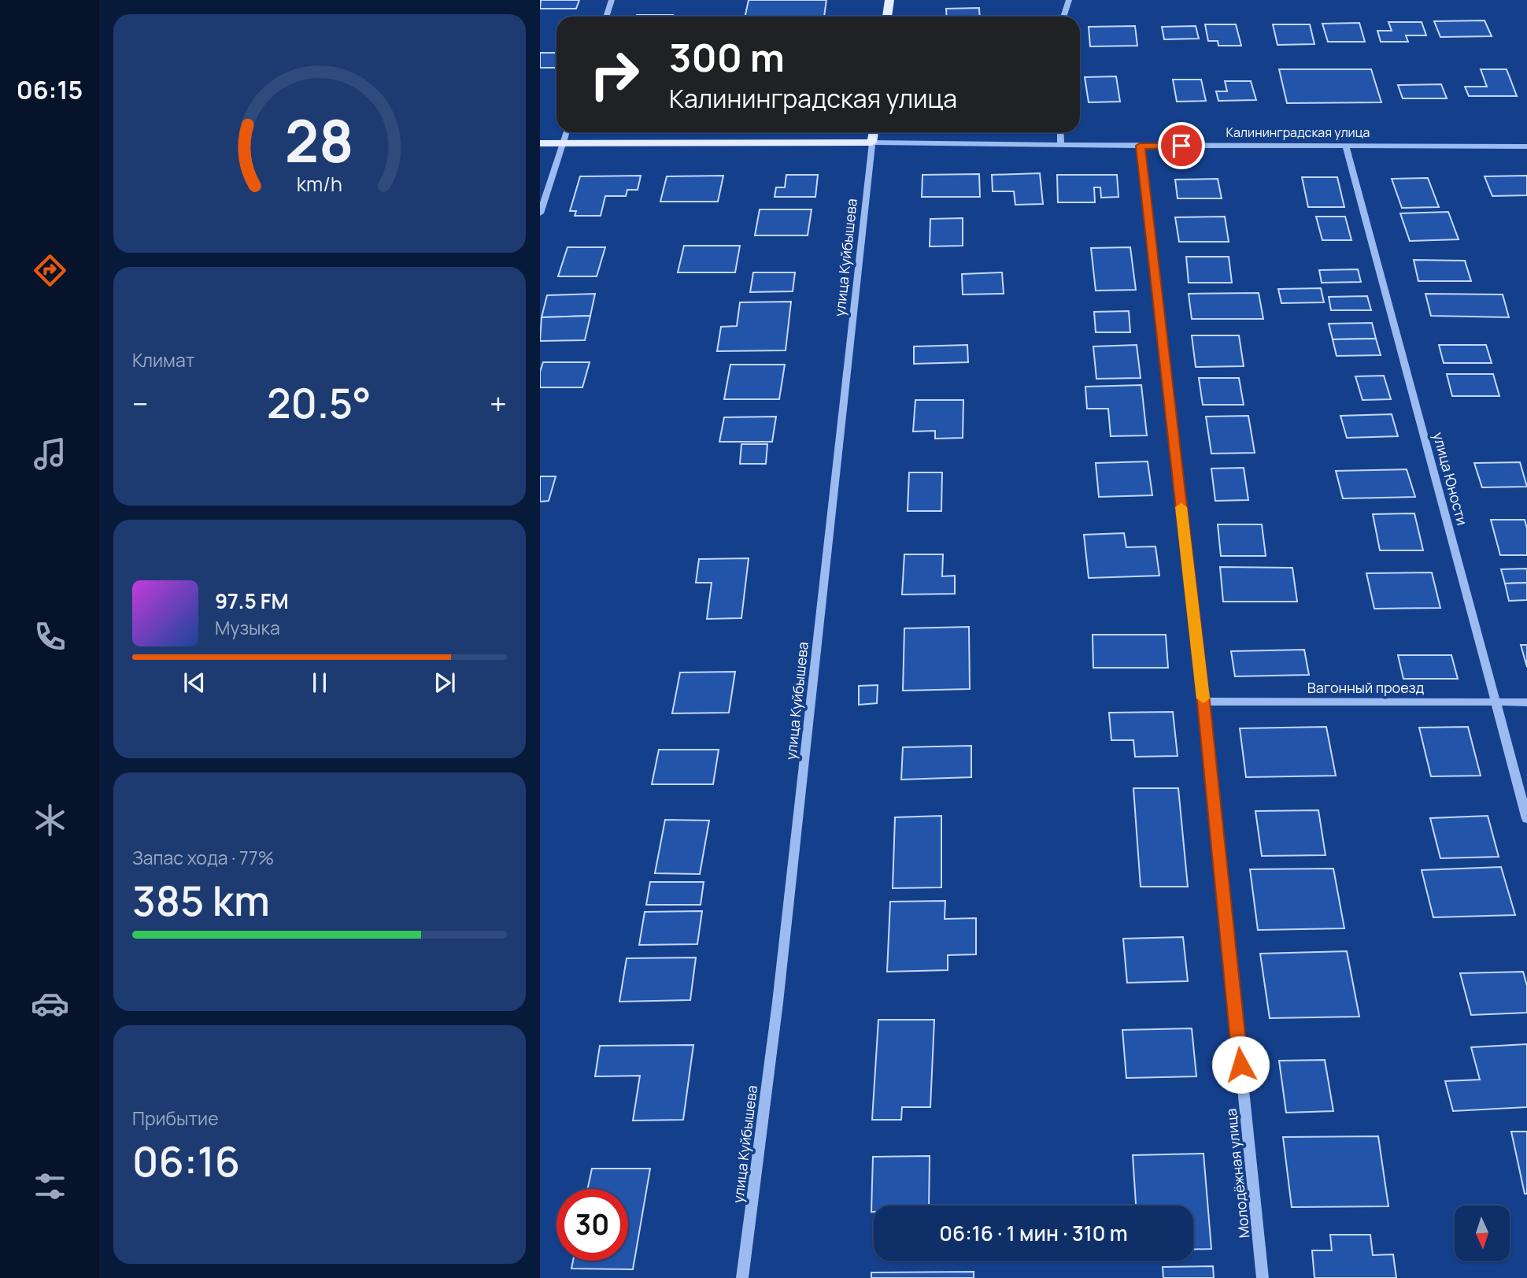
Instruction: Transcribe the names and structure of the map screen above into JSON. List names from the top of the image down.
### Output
{
  "streets": {
    "main road": ["Калининградская улица", "улица Куйбышева"],
    "street": ["улица Юности", "Вагонный проезд", "Молодёжная улица"]
  },
  "crossings": [
    ["Калининградская улица", "улица Куйбышева"],
    ["Калининградская улица", "улица Юности"],
    ["Калининградская улица", "Молодёжная улица"],
    ["улица Юности", "Вагонный проезд"],
    ["Вагонный проезд", "Молодёжная улица"]
  ],
  "north": "bottom",
  "page": {
    "tabs": "06:15",
    "turn": ["300 m", "Калининградская улица"],
    "tile": [
      "Климат",
      ["Запас хода · 77%", "385 km"],
      ["Прибытие", "06:16"]
    ],
    "heat": ["−", "20.5°", "+"],
    "song": ["97.5 FM", "Музыка"],
    "limit": "30",
    "trip": "06:16 · 1 мин · 310 m",
    "gauge": ["28", "km/h"]
  }
}
